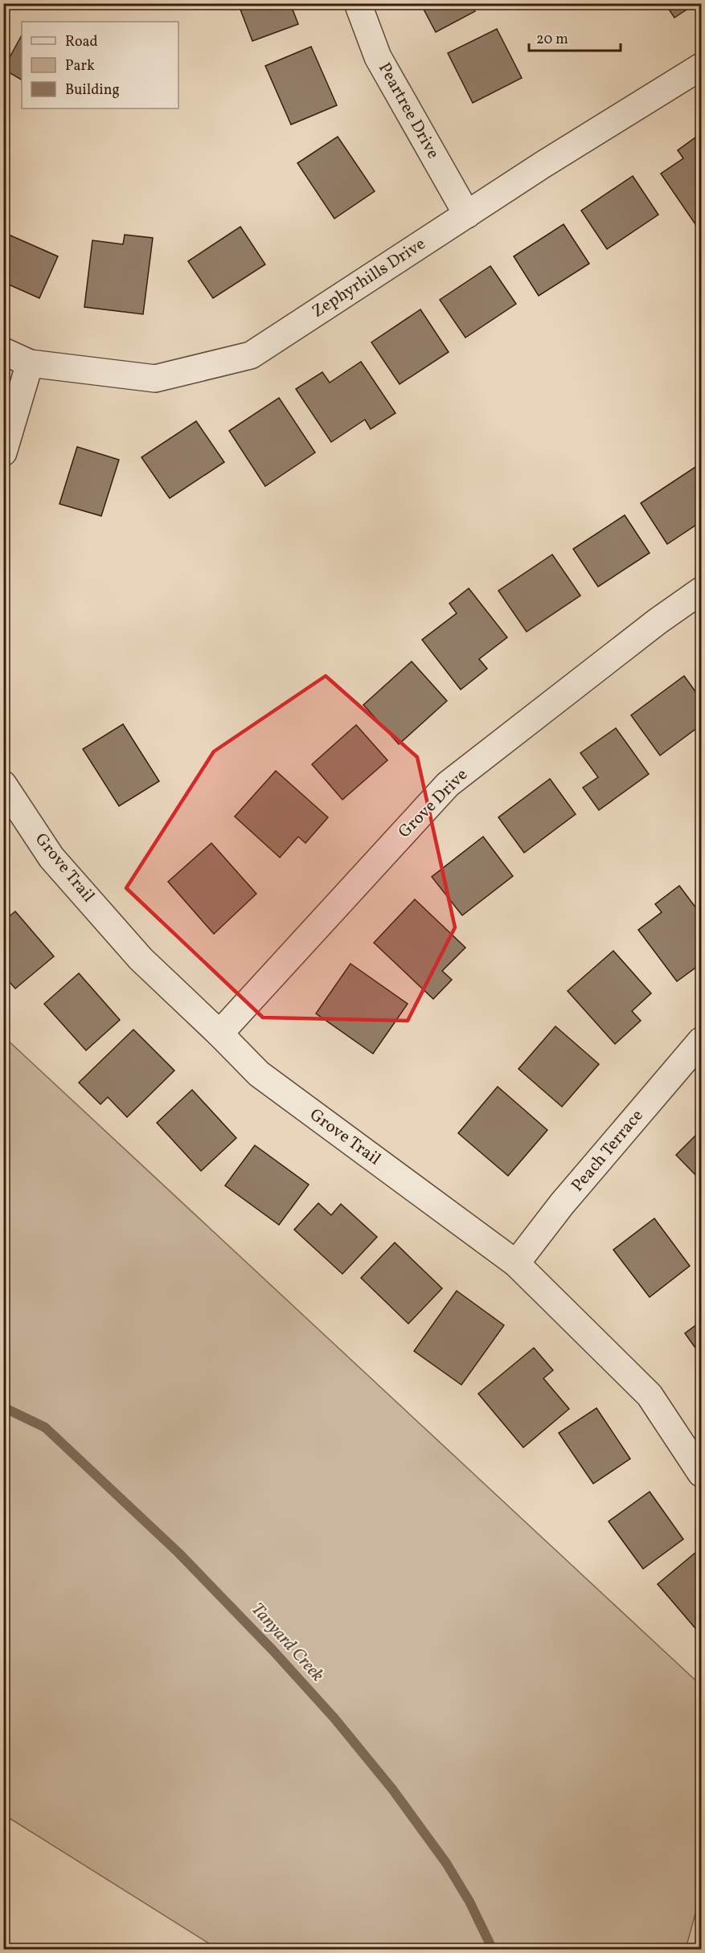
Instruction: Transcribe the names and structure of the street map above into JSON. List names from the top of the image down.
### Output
{
  "streets": {
    "street": [
      "Peartree Drive",
      "Zephyrhills Drive",
      "Grove Drive",
      "Grove Trail",
      "Peach Terrace"
    ]
  },
  "crossings": [
    ["Peartree Drive", "Zephyrhills Drive"],
    ["Grove Drive", "Grove Trail"],
    ["Grove Trail", "Peach Terrace"]
  ],
  "water": ["Tanyard Creek"],
  "legend": ["Road", "Park", "Building"],
  "scale_bar": "20 m"
}
